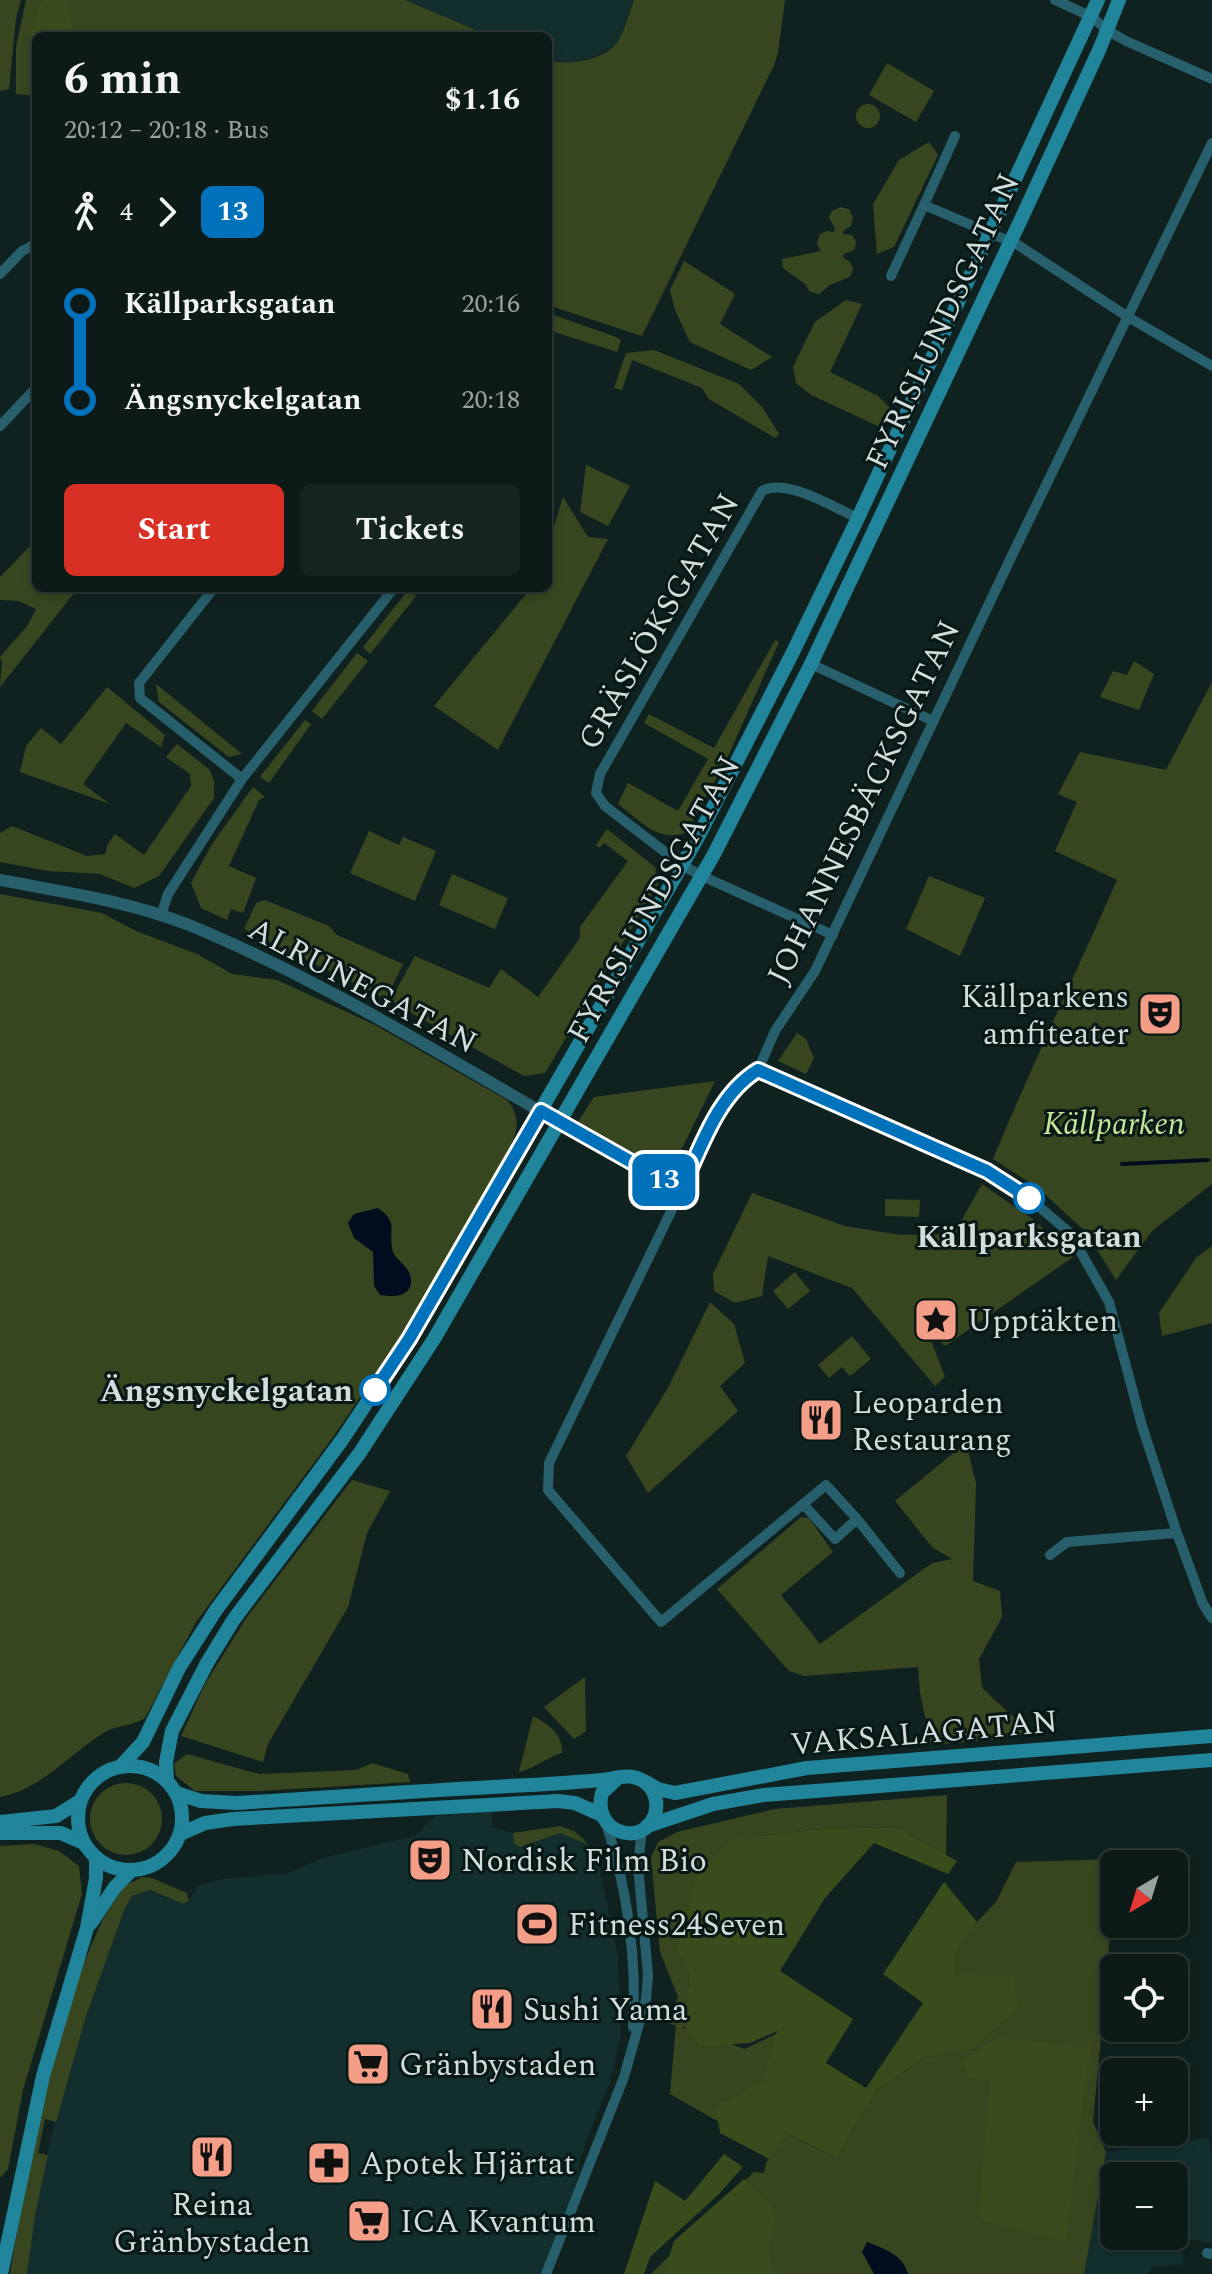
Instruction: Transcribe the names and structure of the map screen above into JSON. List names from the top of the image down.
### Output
{
  "streets": {
    "main road": ["FYRISLUNDSGATAN", "VAKSALAGATAN"],
    "street": ["GRÄSLÖKSGATAN", "JOHANNESBÄCKSGATAN", "ALRUNEGATAN"]
  },
  "crossings": [
    ["FYRISLUNDSGATAN", "GRÄSLÖKSGATAN"],
    ["FYRISLUNDSGATAN", "ALRUNEGATAN"],
    ["GRÄSLÖKSGATAN", "JOHANNESBÄCKSGATAN"],
    ["JOHANNESBÄCKSGATAN", "ALRUNEGATAN"]
  ],
  "parks": ["Källparken"],
  "places": {
    "theatre": ["Källparkens amfiteater", "Nordisk Film Bio"],
    "other": ["Källparksgatan", "Ängsnyckelgatan"],
    "place": ["Upptäkten"],
    "restaurant": ["Leoparden Restaurang", "Sushi Yama", "Reina Gränbystaden"],
    "sports": ["Fitness24Seven"],
    "supermarket": ["Gränbystaden", "ICA Kvantum"],
    "pharmacy": ["Apotek Hjärtat"]
  },
  "lines": ["bus line 13"],
  "north": "bottom left",
  "page": {
    "on_map": "13",
    "heading": ["6 min", "20:12 – 20:18 · Bus", "$1.16"],
    "legs": ["4", "13"],
    "list": [
      {
        "name": "Källparksgatan",
        "value": "20:16"
      },
      {
        "name": "Ängsnyckelgatan",
        "value": "20:18"
      }
    ],
    "buttons": ["Start", "Tickets"],
    "map_buttons": ["+", "−"]
  }
}
